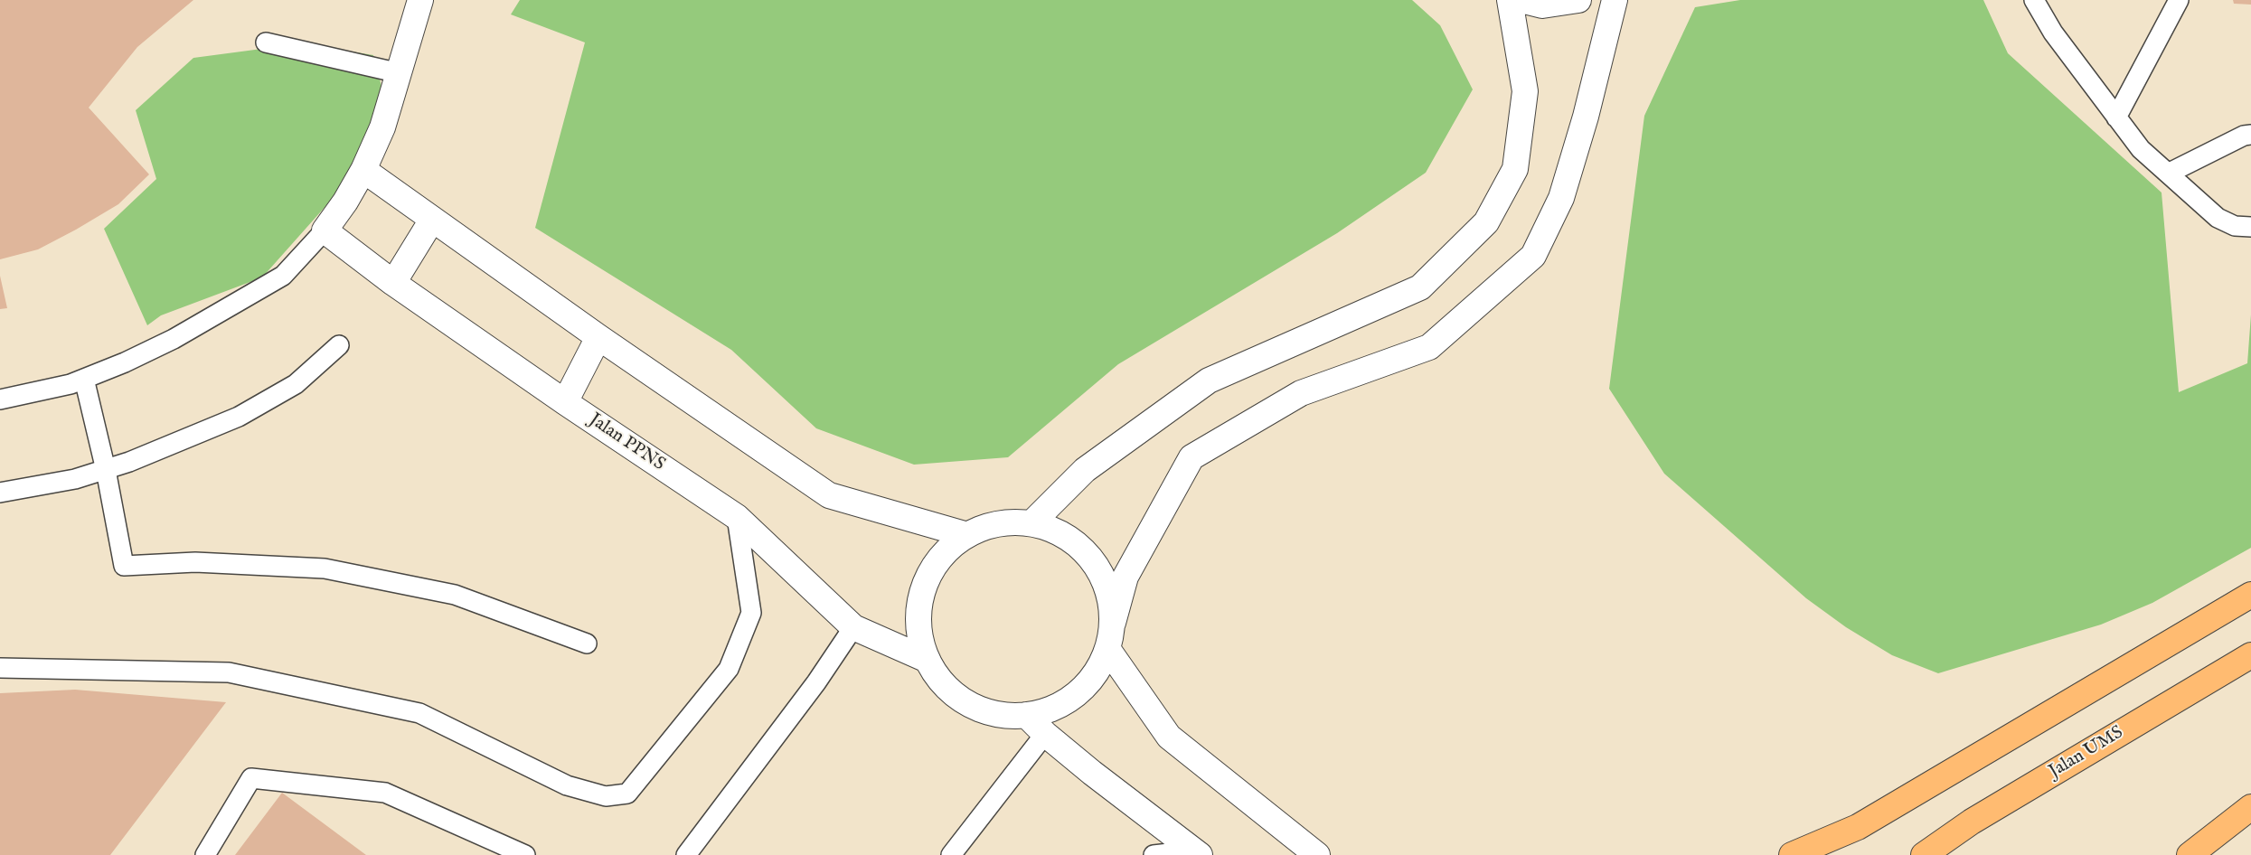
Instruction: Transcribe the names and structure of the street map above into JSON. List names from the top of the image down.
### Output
{
  "streets": {
    "highway": ["Jalan UMS"],
    "street": ["Jalan PPNS"]
  }
}
